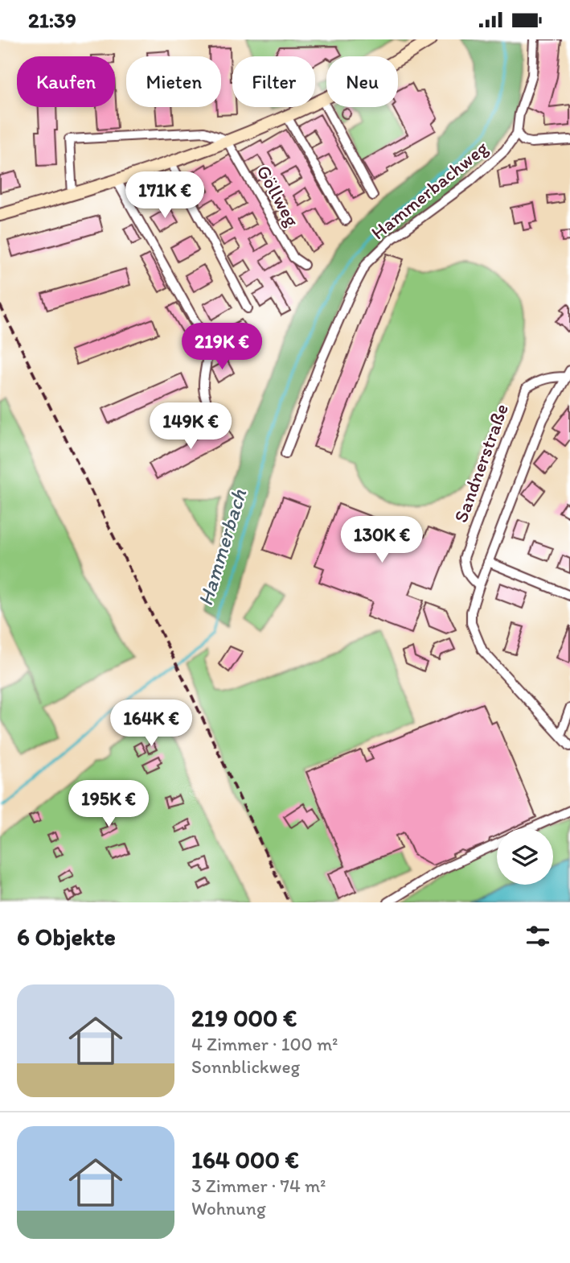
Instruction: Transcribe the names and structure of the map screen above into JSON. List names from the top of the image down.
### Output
{
  "streets": {
    "street": ["Hammerbachweg", "Göllweg", "Sandnerstraße"]
  },
  "water": ["Hammerbach"],
  "page": {
    "status": "21:39",
    "chip": [
      "Kaufen",
      "Mieten",
      "Filter",
      "Neu"
    ],
    "price": [
      "171K €",
      "219K €",
      "149K €",
      "130K €",
      "164K €",
      "195K €"
    ],
    "heading": "6 Objekte",
    "list": [
      {
        "name": "219 000 €",
        "note": "4 Zimmer · 100 m² · Sonnblickweg"
      },
      {
        "name": "164 000 €",
        "note": "3 Zimmer · 74 m² · Wohnung"
      }
    ]
  }
}
